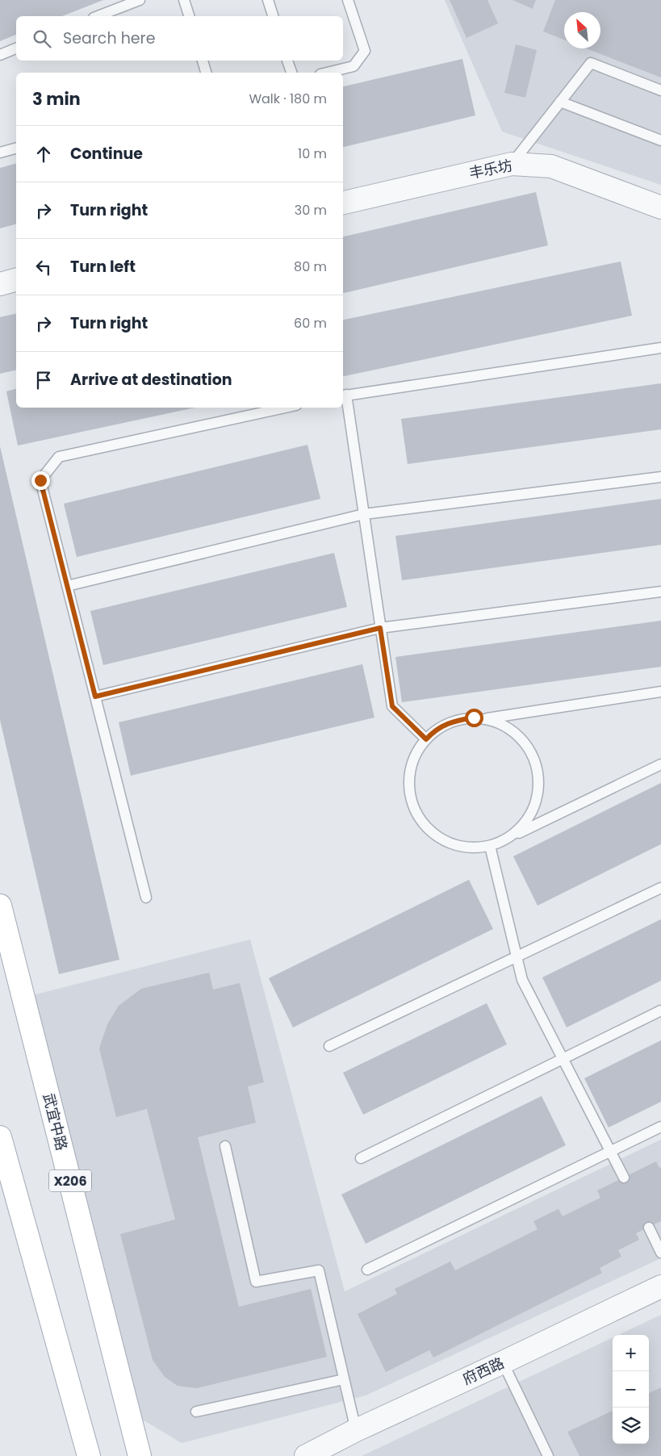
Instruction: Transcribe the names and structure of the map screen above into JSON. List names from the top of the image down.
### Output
{
  "streets": {
    "main road": ["武宜中路", "X206"],
    "street": ["丰乐坊", "府西路"]
  },
  "north": "top left",
  "page": {
    "search": "Search here",
    "heading": ["3 min", "Walk · 180 m"],
    "list": [
      ["Continue", "10 m"],
      ["Turn right", "30 m"],
      ["Turn left", "80 m"],
      ["Turn right", "60 m"],
      "Arrive at destination"
    ],
    "map_buttons": ["+", "−"]
  }
}
